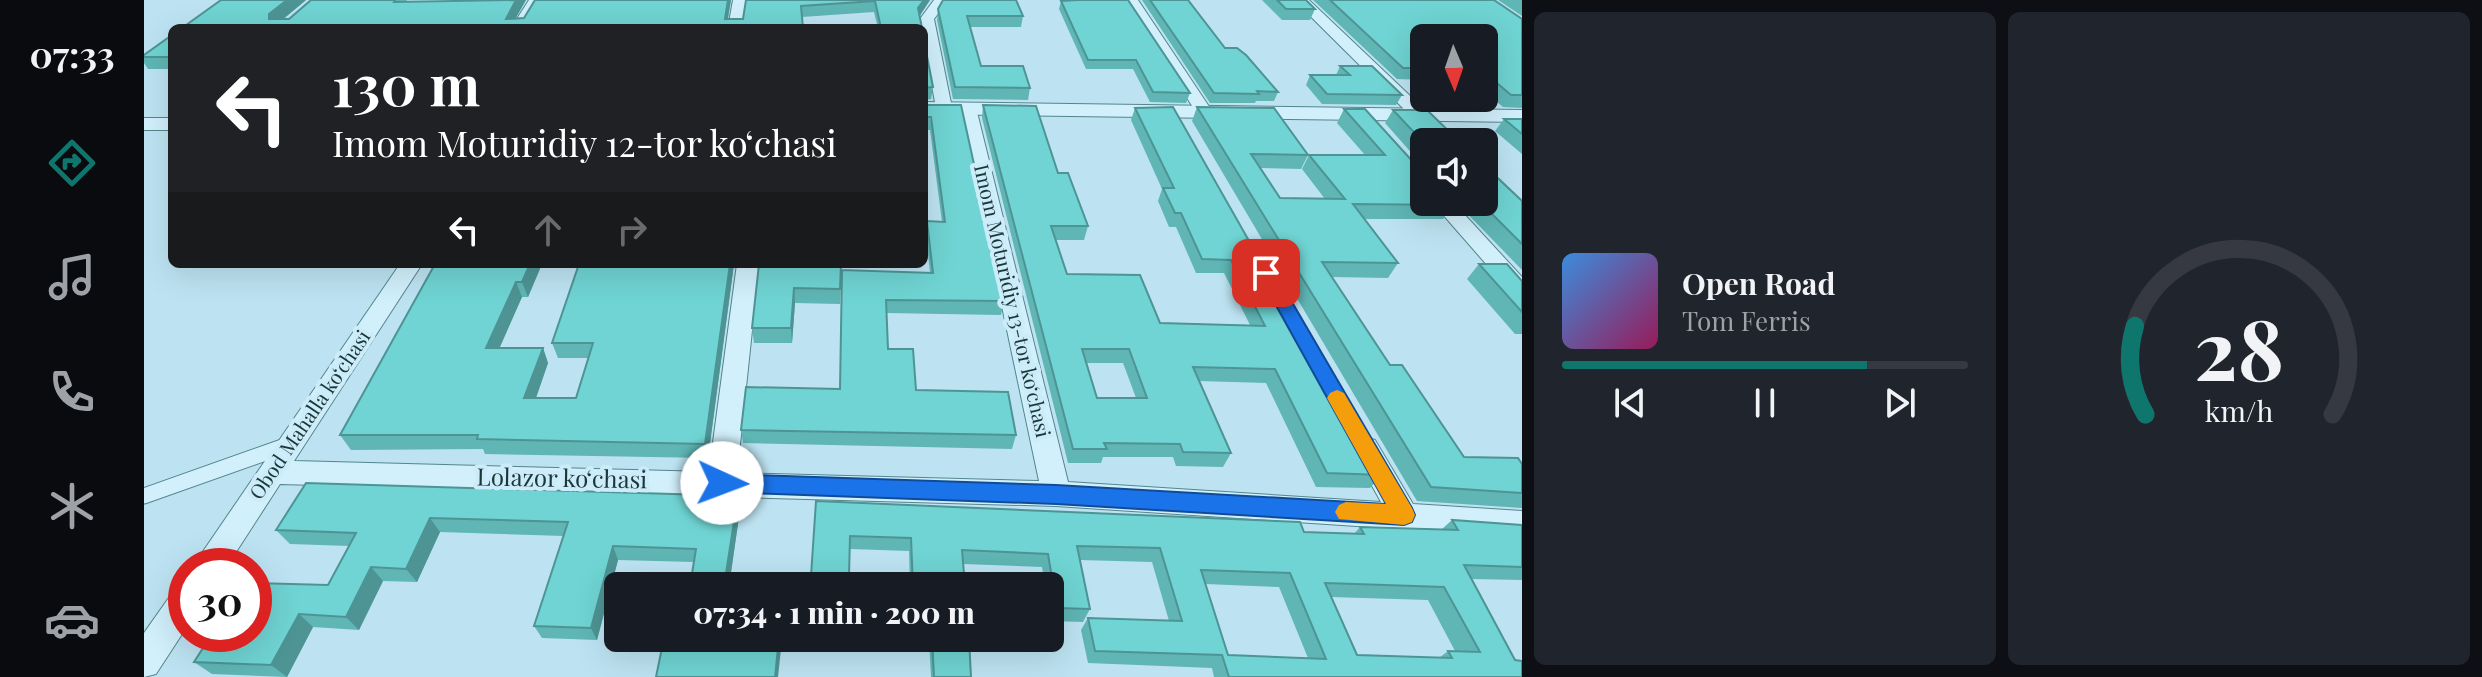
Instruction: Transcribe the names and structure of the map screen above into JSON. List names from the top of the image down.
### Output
{
  "streets": {
    "street": ["Imom Moturidiy 13-tor koʻchasi", "Obod Mahalla ko‘chasi", "Lolazor ko‘chasi"]
  },
  "crossings": [
    ["Imom Moturidiy 13-tor koʻchasi", "Lolazor ko‘chasi"],
    ["Obod Mahalla ko‘chasi", "Lolazor ko‘chasi"]
  ],
  "north": "bottom",
  "page": {
    "tabs": "07:33",
    "turn": ["130 m", "Imom Moturidiy 12-tor koʻchasi"],
    "song": ["Open Road", "Tom Ferris"],
    "limit": "30",
    "trip": "07:34 · 1 min · 200 m",
    "gauge": ["28", "km/h"]
  }
}
